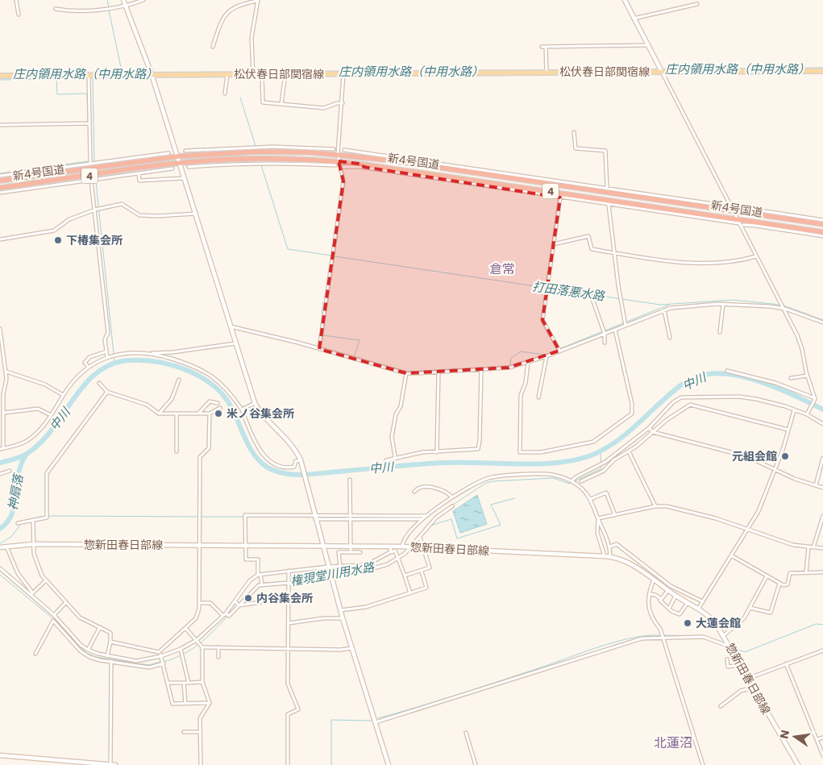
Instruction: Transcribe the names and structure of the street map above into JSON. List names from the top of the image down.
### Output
{
  "streets": {
    "highway": ["新4号国道", "4"],
    "main road": ["松伏春日部関宿線", "惣新田春日部線"]
  },
  "districts": ["倉常", "北蓮沼"],
  "water": [
    "庄内領用水路（中用水路）",
    "打田落悪水路",
    "中川",
    "神扇落",
    "権現堂川用水路"
  ],
  "places": [
    "下椿集会所",
    "米ノ谷集会所",
    "元組会館",
    "内谷集会所",
    "大蓮会館"
  ],
  "north": "left"
}
